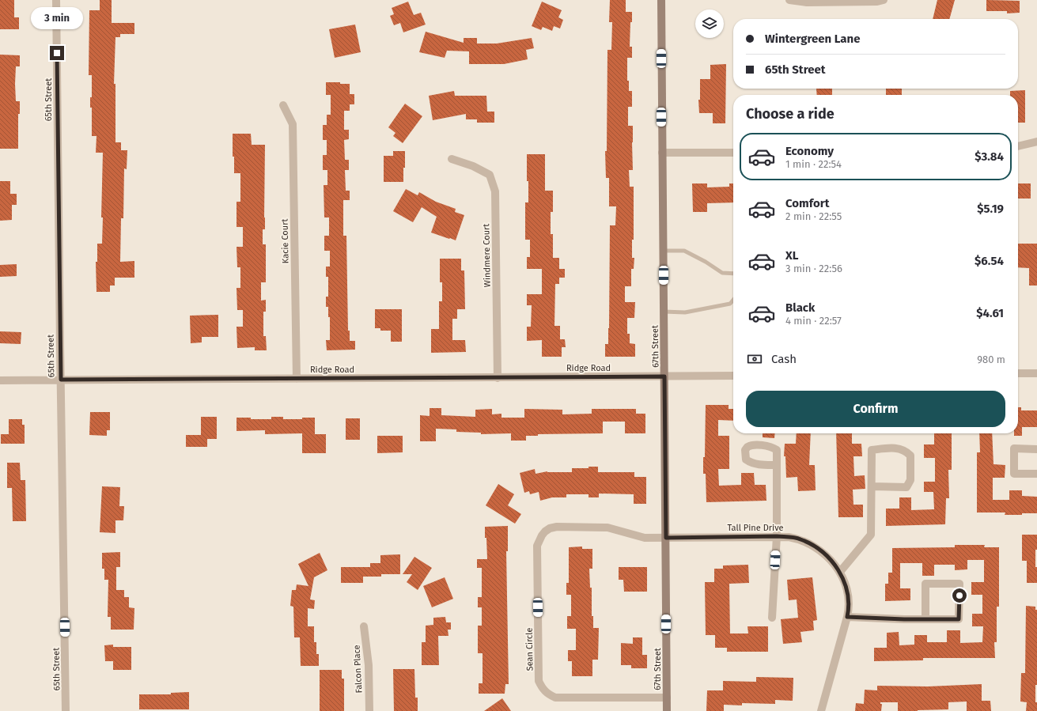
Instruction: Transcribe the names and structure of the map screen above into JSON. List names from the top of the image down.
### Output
{
  "streets": {
    "street": [
      "65th Street",
      "Kacie Court",
      "Windmere Court",
      "67th Street",
      "Ridge Road",
      "Tall Pine Drive",
      "Sean Circle",
      "Falcon Place"
    ]
  },
  "crossings": [
    ["65th Street", "Ridge Road"],
    ["Kacie Court", "Ridge Road"],
    ["Windmere Court", "Ridge Road"],
    ["67th Street", "Ridge Road"],
    ["67th Street", "Tall Pine Drive"],
    ["67th Street", "Sean Circle"],
    ["Tall Pine Drive", "Sean Circle"]
  ],
  "page": {
    "bubble": "3 min",
    "banner": ["Wintergreen Lane", "65th Street"],
    "heading": "Choose a ride",
    "list": [
      {
        "name": "Economy",
        "note": "1 min · 22:54",
        "value": "$3.84"
      },
      {
        "name": "Comfort",
        "note": "2 min · 22:55",
        "value": "$5.19"
      },
      {
        "name": "XL",
        "note": "3 min · 22:56",
        "value": "$6.54"
      },
      {
        "name": "Black",
        "note": "4 min · 22:57",
        "value": "$4.61"
      }
    ],
    "pay": ["Cash", "980 m"],
    "buttons": "Confirm"
  }
}
